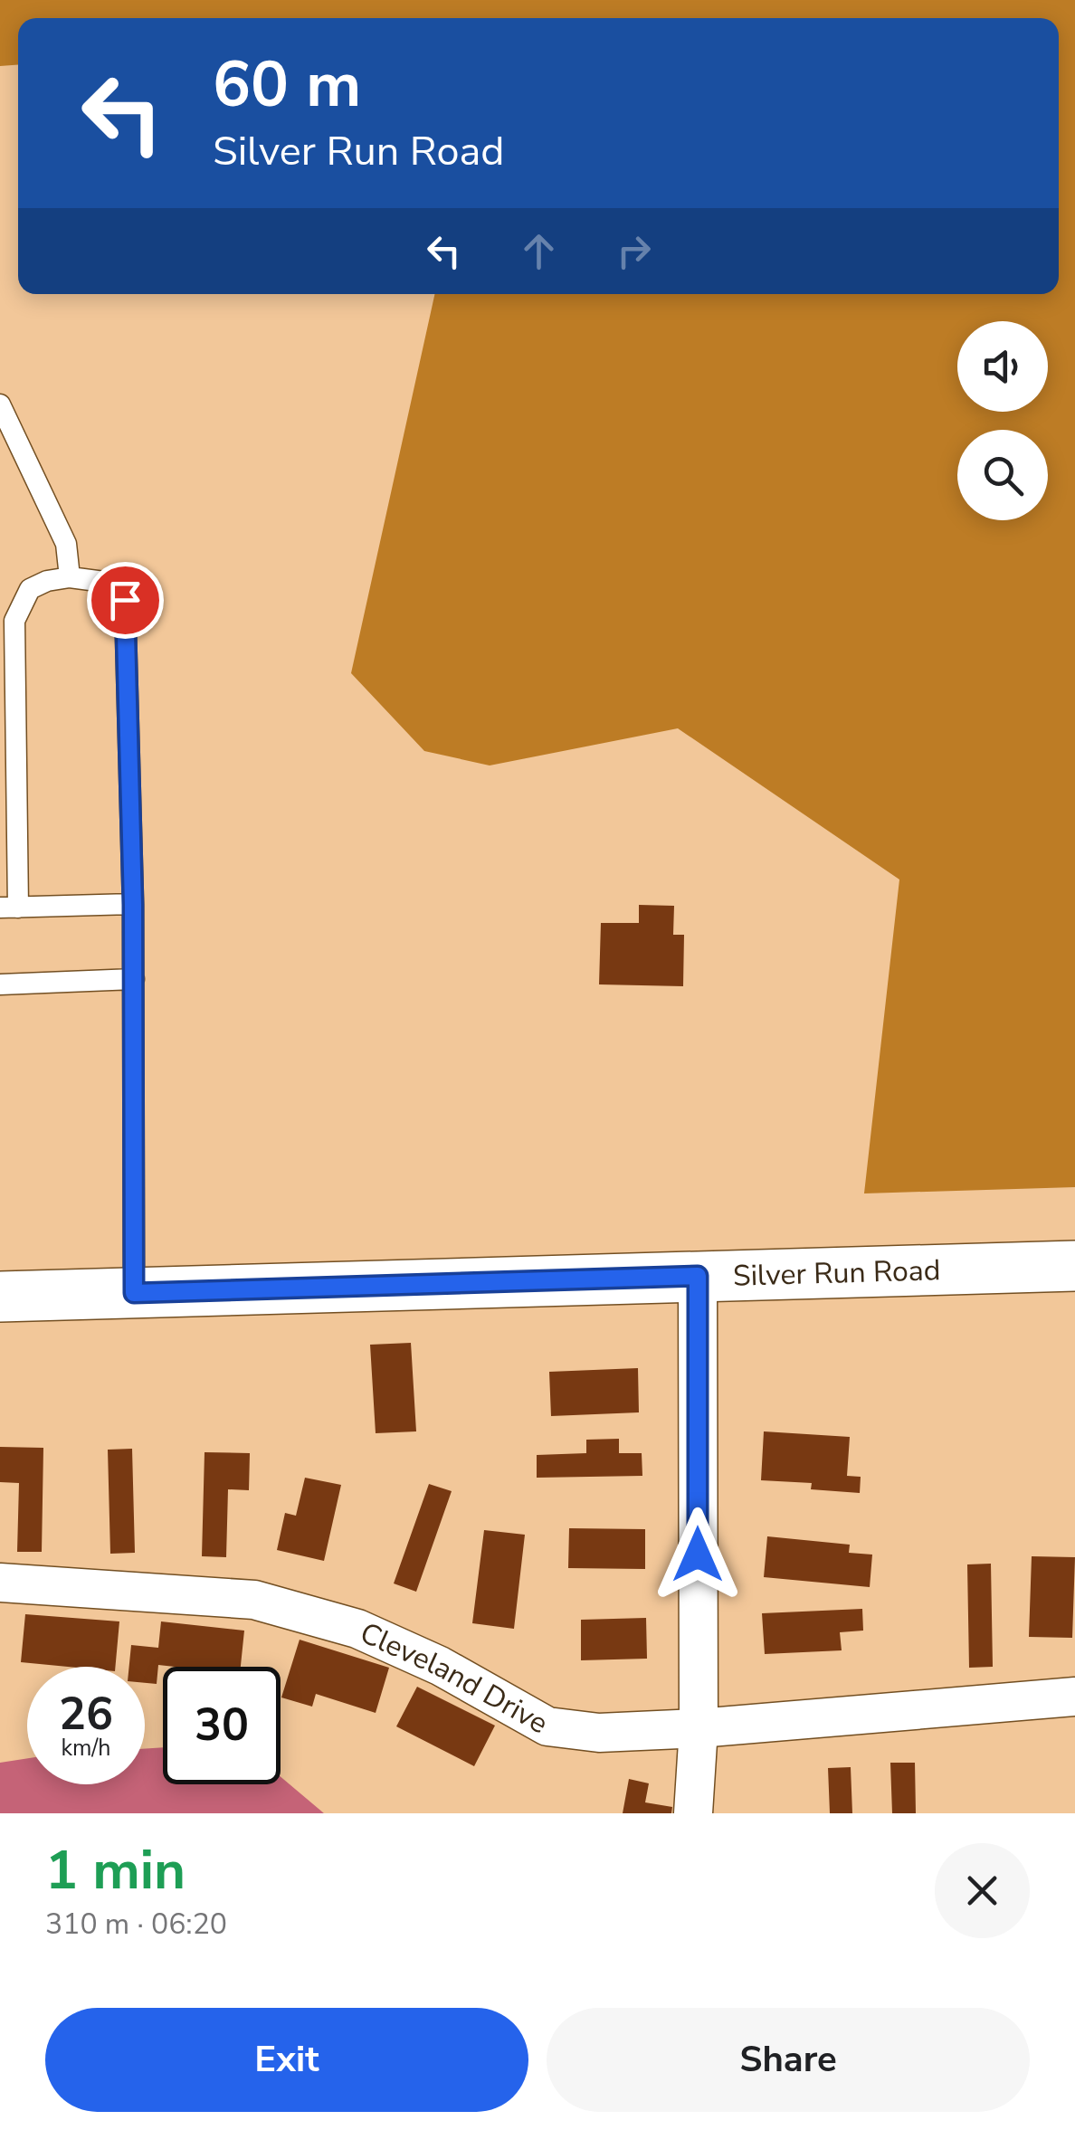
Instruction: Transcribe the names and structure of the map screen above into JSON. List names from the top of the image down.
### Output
{
  "streets": {
    "main road": ["Silver Run Road"],
    "street": ["Cleveland Drive"]
  },
  "page": {
    "turn": ["60 m", "Silver Run Road"],
    "speed": "26 km/h",
    "limit": "30",
    "heading": ["1 min", "310 m · 06:20"],
    "buttons": ["Exit", "Share"]
  }
}
